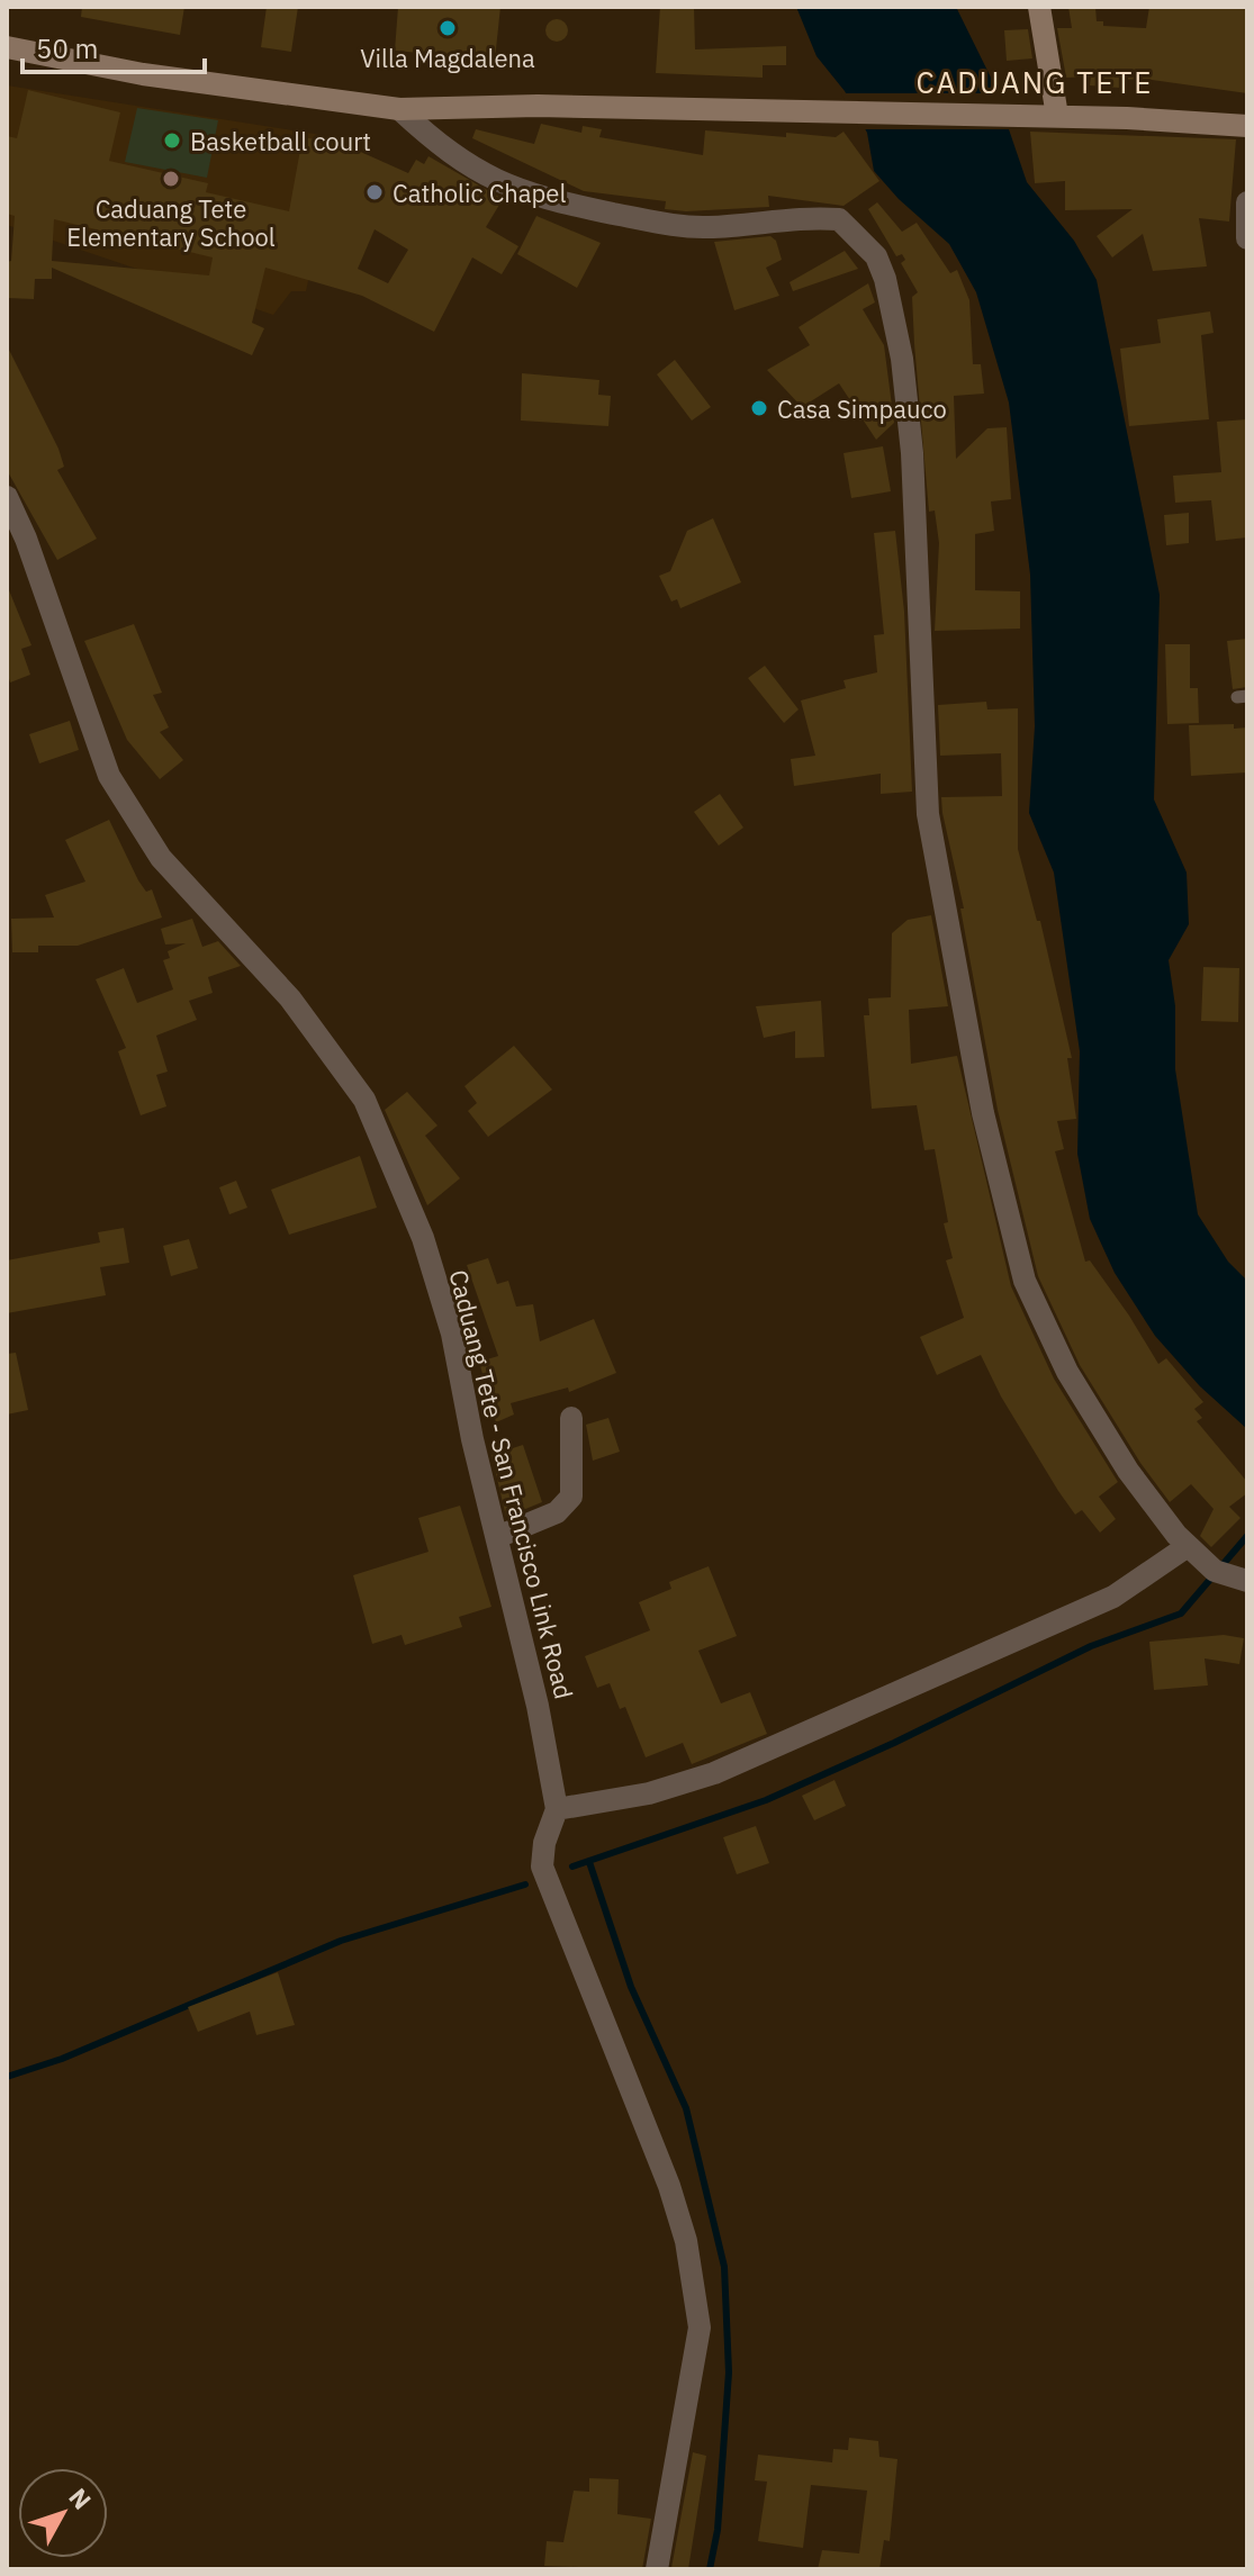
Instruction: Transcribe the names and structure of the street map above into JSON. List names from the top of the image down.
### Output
{
  "streets": {
    "street": ["Caduang Tete - San Francisco Link Road"]
  },
  "districts": ["CADUANG TETE"],
  "places": [
    "Villa Magdalena",
    "Basketball court",
    "Caduang Tete Elementary School",
    "Catholic Chapel",
    "Casa Simpauco"
  ],
  "scale_bar": "50 m",
  "north": "top right"
}
